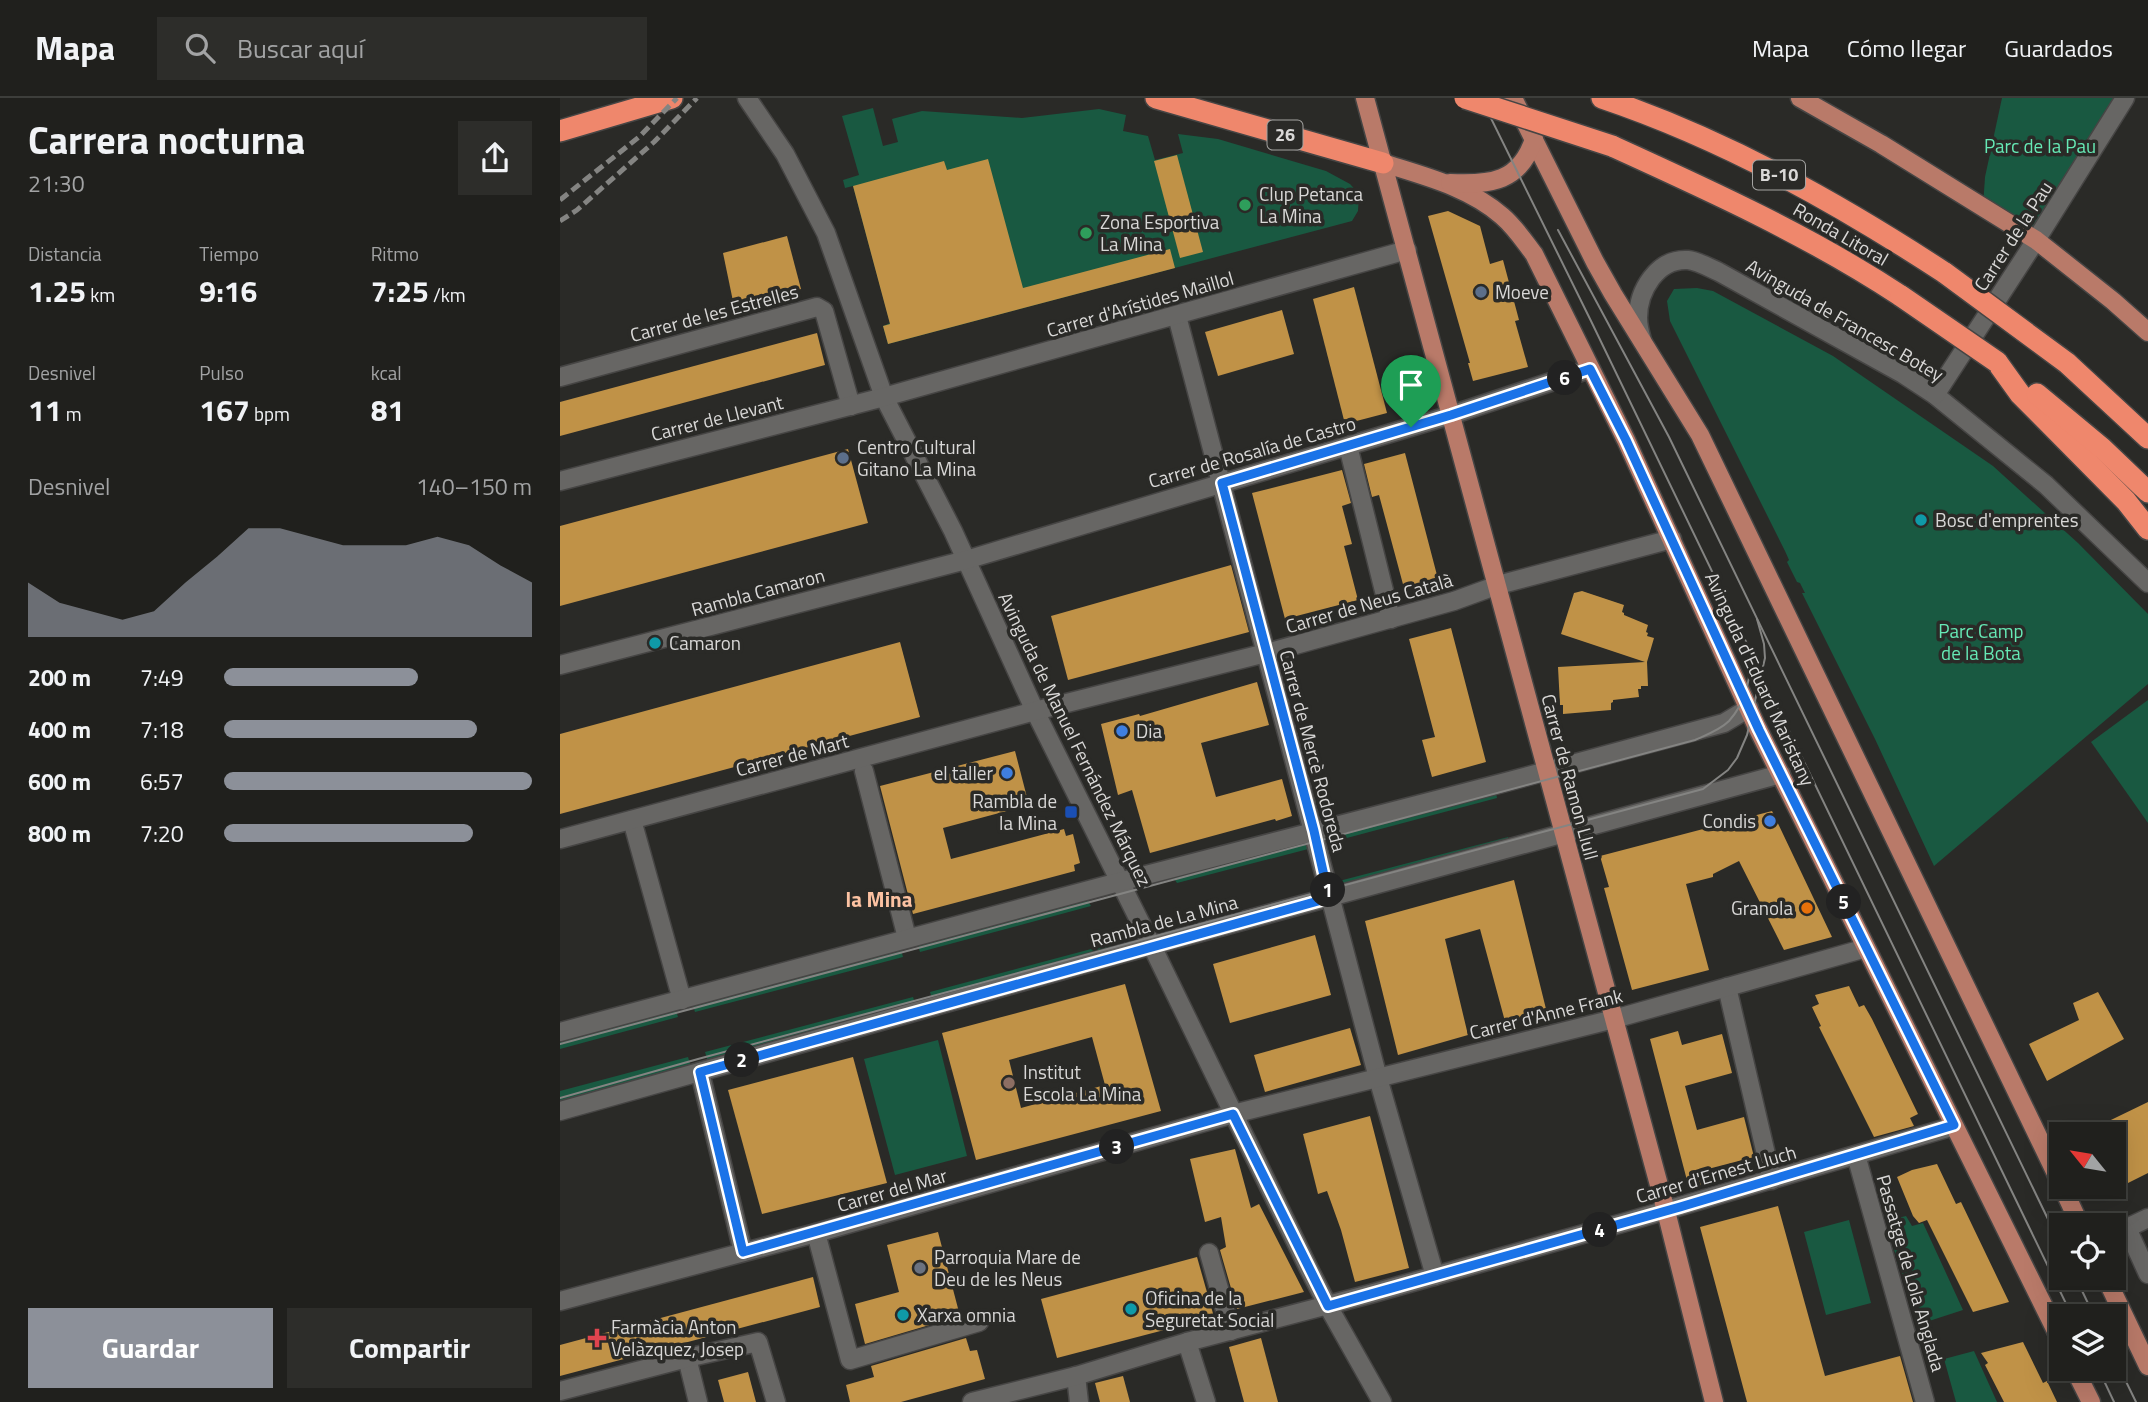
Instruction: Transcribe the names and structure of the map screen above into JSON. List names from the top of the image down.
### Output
{
  "streets": {
    "highway": ["26", "B-10", "Ronda Litoral"],
    "main road": ["Avinguda d'Eduard Maristany", "Carrer de Ramon Llull"],
    "street": [
      "Carrer de la Pau",
      "Carrer d'Arístides Maillol",
      "Carrer de les Estrelles",
      "Avinguda de Francesc Botey",
      "Carrer de Llevant",
      "Carrer de Rosalía de Castro",
      "Rambla Camaron",
      "Carrer de Neus Català",
      "Avinguda de Manuel Fernández Márquez",
      "Carrer de Mercè Rodoreda",
      "Carrer de Mart",
      "Rambla de La Mina",
      "Carrer d'Anne Frank",
      "Carrer d'Ernest Lluch",
      "Carrer del Mar",
      "Passatge de Lola Anglada"
    ]
  },
  "crossings": [
    ["26", "Avinguda d'Eduard Maristany"],
    ["26", "Carrer de Ramon Llull"],
    ["Carrer de la Pau", "Avinguda de Francesc Botey"],
    ["Carrer d'Arístides Maillol", "Carrer de Llevant"],
    ["Carrer d'Arístides Maillol", "Avinguda de Manuel Fernández Márquez"],
    ["Carrer d'Arístides Maillol", "Carrer de Mercè Rodoreda"],
    ["Carrer d'Arístides Maillol", "Carrer de Ramon Llull"],
    ["Carrer de les Estrelles", "Carrer de Llevant"],
    ["Carrer de Llevant", "Avinguda de Manuel Fernández Márquez"],
    ["Carrer de Rosalía de Castro", "Rambla Camaron"],
    ["Carrer de Rosalía de Castro", "Avinguda d'Eduard Maristany"],
    ["Carrer de Rosalía de Castro", "Avinguda de Manuel Fernández Márquez"],
    ["Carrer de Rosalía de Castro", "Carrer de Mercè Rodoreda"],
    ["Carrer de Rosalía de Castro", "Carrer de Ramon Llull"],
    ["Rambla Camaron", "Avinguda de Manuel Fernández Márquez"],
    ["Carrer de Neus Català", "Avinguda d'Eduard Maristany"],
    ["Carrer de Neus Català", "Avinguda de Manuel Fernández Márquez"],
    ["Carrer de Neus Català", "Carrer de Mercè Rodoreda"],
    ["Carrer de Neus Català", "Carrer de Mart"],
    ["Carrer de Neus Català", "Carrer de Ramon Llull"],
    ["Avinguda d'Eduard Maristany", "Carrer de Ramon Llull"],
    ["Avinguda d'Eduard Maristany", "Rambla de La Mina"],
    ["Avinguda d'Eduard Maristany", "Carrer d'Anne Frank"],
    ["Avinguda d'Eduard Maristany", "Carrer d'Ernest Lluch"],
    ["Avinguda de Manuel Fernández Márquez", "Carrer de Mart"],
    ["Avinguda de Manuel Fernández Márquez", "Rambla de La Mina"],
    ["Avinguda de Manuel Fernández Márquez", "Carrer d'Anne Frank"],
    ["Avinguda de Manuel Fernández Márquez", "Carrer d'Ernest Lluch"],
    ["Avinguda de Manuel Fernández Márquez", "Carrer del Mar"],
    ["Carrer de Mercè Rodoreda", "Rambla de La Mina"],
    ["Carrer de Mercè Rodoreda", "Carrer d'Anne Frank"],
    ["Carrer de Mercè Rodoreda", "Carrer d'Ernest Lluch"],
    ["Carrer de Ramon Llull", "Rambla de La Mina"],
    ["Carrer de Ramon Llull", "Carrer d'Anne Frank"],
    ["Carrer de Ramon Llull", "Carrer d'Ernest Lluch"],
    ["Carrer d'Anne Frank", "Carrer del Mar"],
    ["Carrer d'Ernest Lluch", "Passatge de Lola Anglada"]
  ],
  "districts": ["la Mina"],
  "parks": ["Parc de la Pau", "Parc Camp de la Bota"],
  "places": {
    "other": [
      "Clup Petanca La Mina",
      "Zona Esportiva La Mina",
      "Moeve",
      "Centro Cultural Gitano La Mina",
      "Bosc d'emprentes",
      "Camaron",
      "Dia",
      "el taller",
      "Condis",
      "Granola",
      "Institut Escola La Mina",
      "Parroquia Mare de Deu de les Neus",
      "Oficina de la Seguretat Social",
      "Xarxa omnia"
    ],
    "transit": ["Rambla de la Mina"],
    "health": ["Farmàcia Anton Velàzquez, Josep"]
  },
  "north": "top left",
  "page": {
    "header": "Mapa",
    "search": "Buscar aquí",
    "nav": ["Mapa", "Cómo llegar", "Guardados"],
    "heading": ["Carrera nocturna", "21:30"],
    "stats": [
      ["Distancia", "1.25 km"],
      ["Tiempo", "9:16"],
      ["Ritmo", "7:25 /km"],
      ["Desnivel", "11 m"],
      ["Pulso", "167 bpm"],
      ["kcal", "81"]
    ],
    "pins": [
      "6",
      "1",
      "5",
      "2",
      "3",
      "4"
    ],
    "chart": ["Desnivel", "140–150 m"],
    "list": [
      {
        "name": "200 m",
        "note": "7:49"
      },
      {
        "name": "400 m",
        "note": "7:18"
      },
      {
        "name": "600 m",
        "note": "6:57"
      },
      {
        "name": "800 m",
        "note": "7:20"
      }
    ],
    "buttons": ["Guardar", "Compartir"]
  }
}
